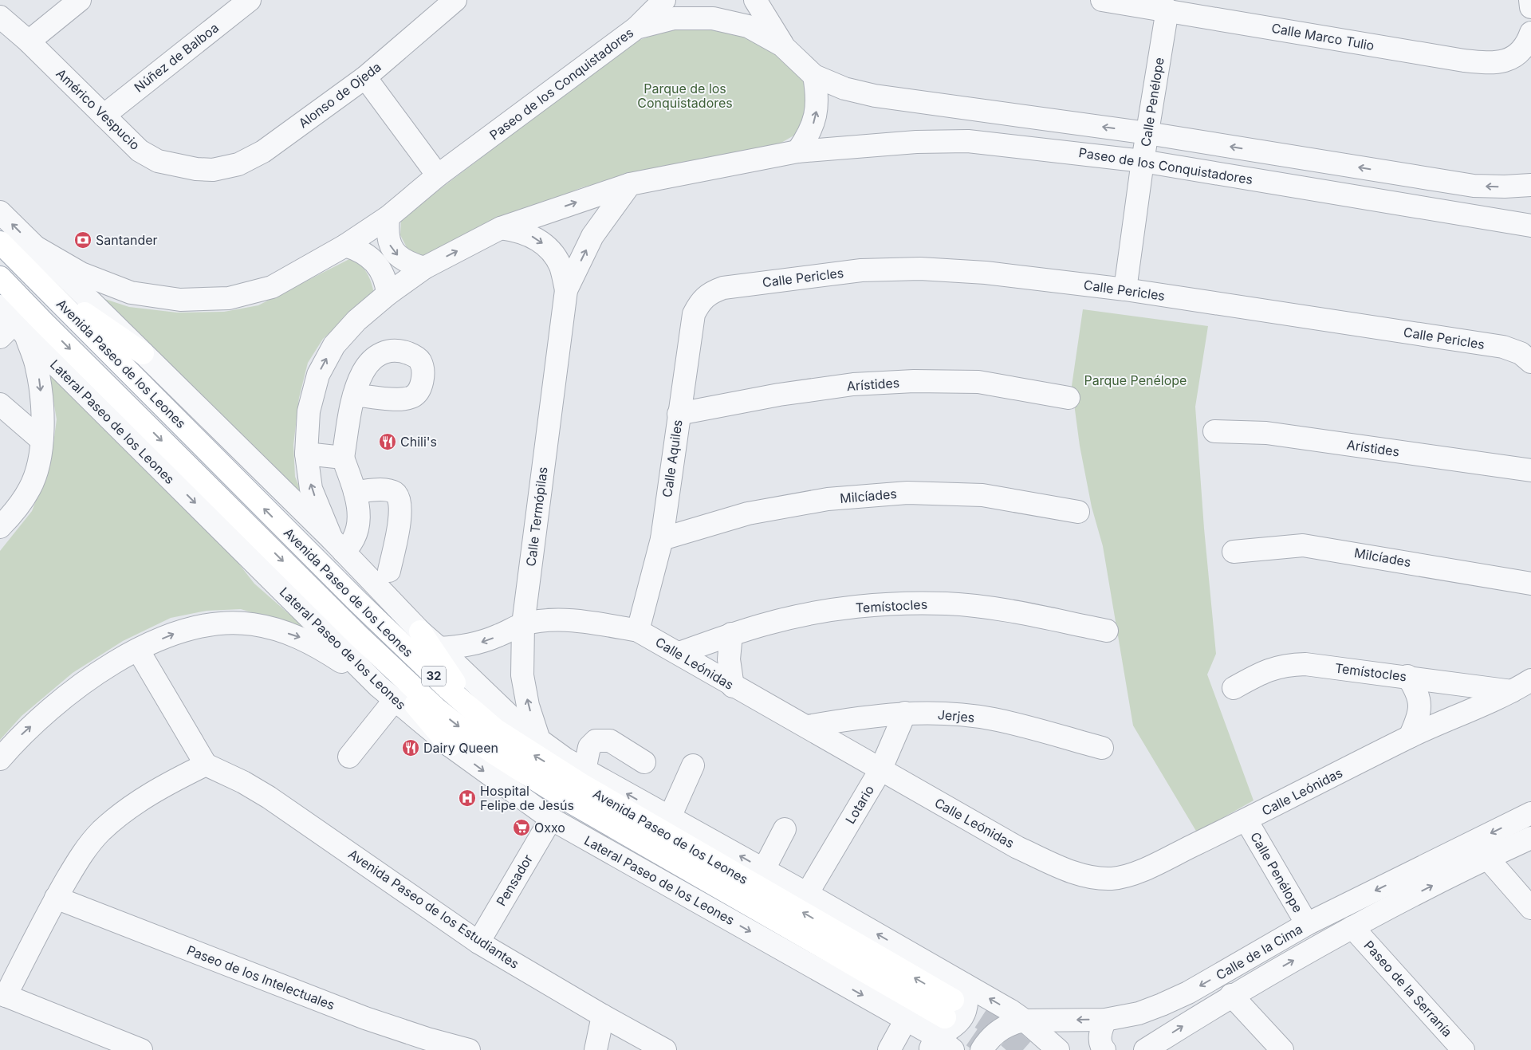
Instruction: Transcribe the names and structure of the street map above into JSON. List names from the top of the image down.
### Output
{
  "streets": {
    "main road": ["Avenida Paseo de los Leones", "32"],
    "street": [
      "Calle Marco Tulio",
      "Núñez de Balboa",
      "Paseo de los Conquistadores",
      "Alonso de Ojeda",
      "Calle Penélope",
      "Américo Vespucio",
      "Calle Pericles",
      "Arístides",
      "Lateral Paseo de los Leones",
      "Calle Aquiles",
      "Milcíades",
      "Calle Termópilas",
      "Temístocles",
      "Calle Leónidas",
      "Jerjes",
      "Lotario",
      "Pensador",
      "Avenida Paseo de los Estudiantes",
      "Calle de la Cima",
      "Paseo de los Intelectuales",
      "Paseo de la Serranía"
    ]
  },
  "crossings": [
    ["Calle Marco Tulio", "Calle Penélope"],
    ["Núñez de Balboa", "Américo Vespucio"],
    ["Paseo de los Conquistadores", "Calle Penélope"],
    ["Paseo de los Conquistadores", "Avenida Paseo de los Leones"],
    ["Paseo de los Conquistadores", "Calle Termópilas"],
    ["Alonso de Ojeda", "Américo Vespucio"],
    ["Calle Penélope", "Calle Pericles"],
    ["Calle Penélope", "Calle Leónidas"],
    ["Calle Penélope", "Calle de la Cima"],
    ["Calle Pericles", "Calle Aquiles"],
    ["Avenida Paseo de los Leones", "Lateral Paseo de los Leones"],
    ["Avenida Paseo de los Leones", "Calle Termópilas"],
    ["Avenida Paseo de los Leones", "Calle Leónidas"],
    ["Avenida Paseo de los Leones", "Lotario"],
    ["Avenida Paseo de los Leones", "Calle de la Cima"],
    ["Arístides", "Calle Aquiles"],
    ["Lateral Paseo de los Leones", "Pensador"],
    ["Calle Aquiles", "Milcíades"],
    ["Calle Aquiles", "Calle Leónidas"],
    ["Calle Termópilas", "Calle Leónidas"],
    ["Temístocles", "Calle Leónidas"],
    ["Calle Leónidas", "Jerjes"],
    ["Calle Leónidas", "Lotario"],
    ["Jerjes", "Lotario"],
    ["Pensador", "Avenida Paseo de los Estudiantes"],
    ["Calle de la Cima", "Paseo de la Serranía"]
  ],
  "one_way": ["Lateral Paseo de los Leones"],
  "parks": ["Parque de los Conquistadores", "Parque Penélope"],
  "places": {
    "bank": ["Santander"],
    "restaurant": ["Chili's", "Dairy Queen"],
    "hospital": ["Hospital Felipe de Jesús"],
    "supermarket": ["Oxxo"]
  }
}
